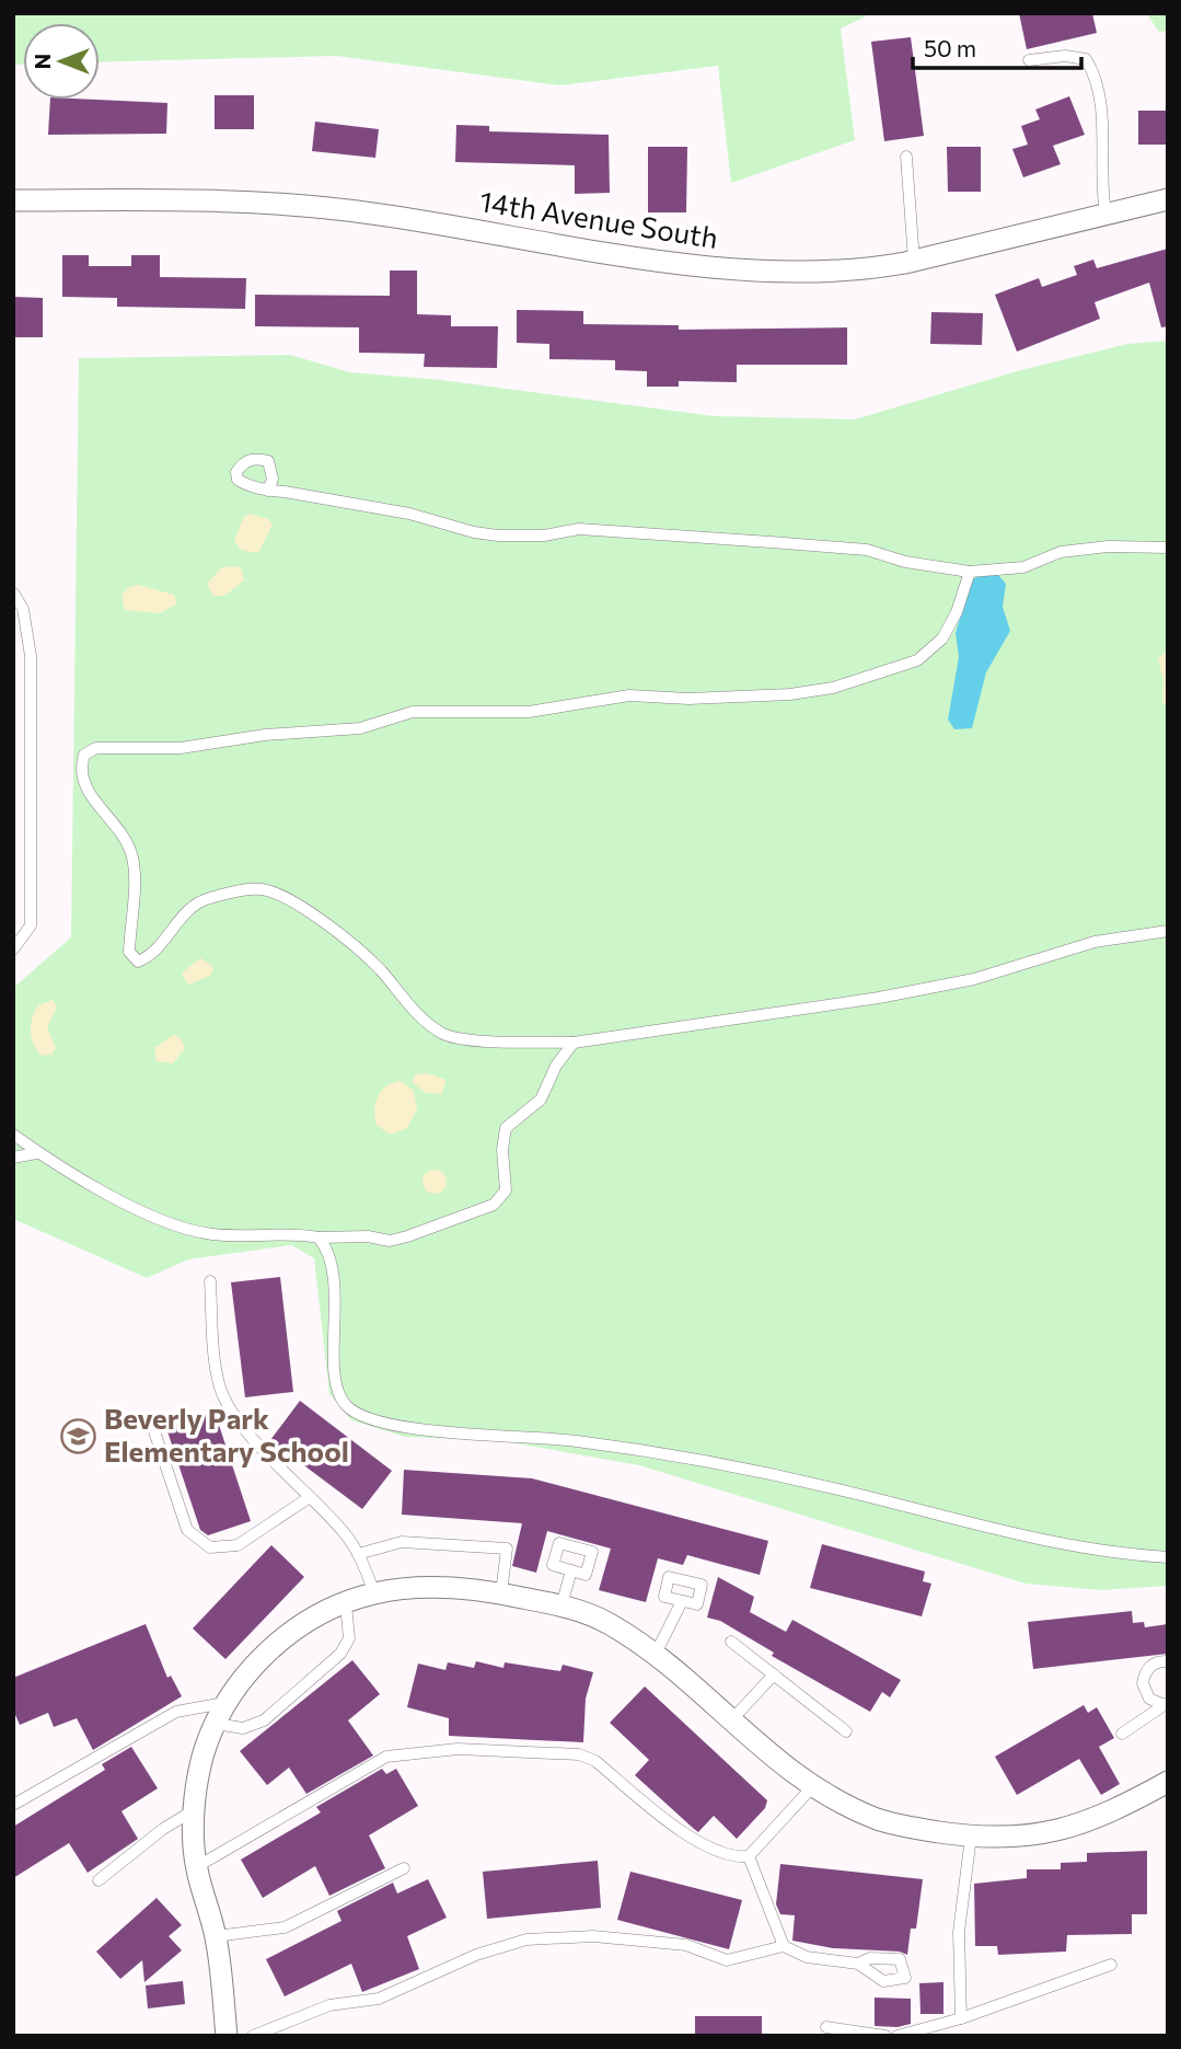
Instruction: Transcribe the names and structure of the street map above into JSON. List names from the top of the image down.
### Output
{
  "streets": {
    "street": ["14th Avenue South"]
  },
  "places": {
    "school or university": ["Beverly Park Elementary School"]
  },
  "scale_bar": "50 m",
  "north": "left"
}
